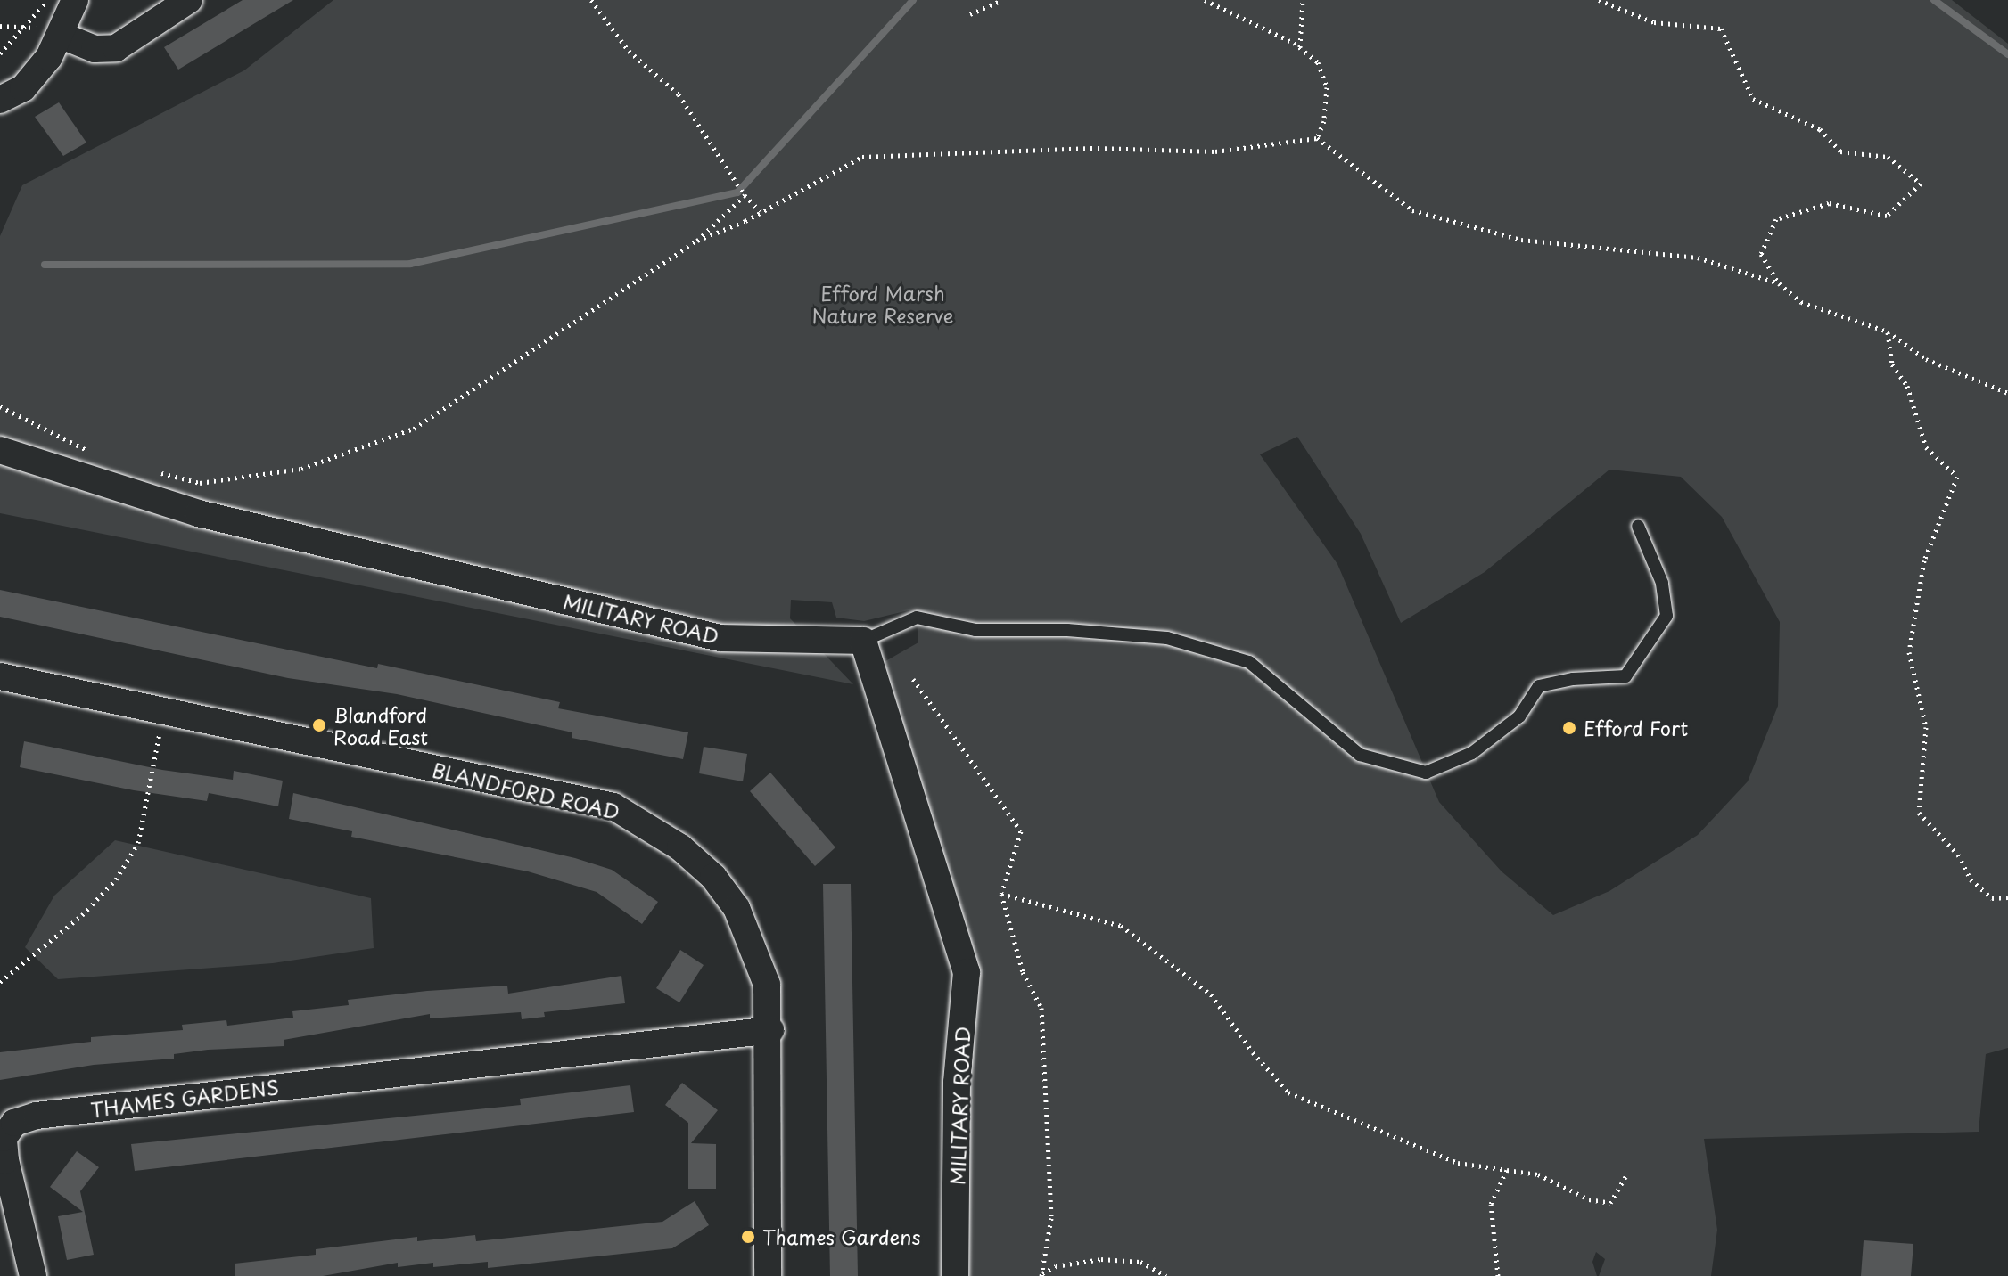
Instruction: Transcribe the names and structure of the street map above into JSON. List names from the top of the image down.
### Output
{
  "streets": {
    "street": ["MILITARY ROAD", "BLANDFORD ROAD", "THAMES GARDENS"]
  },
  "crossings": [
    ["BLANDFORD ROAD", "THAMES GARDENS"]
  ],
  "parks": ["Efford Marsh Nature Reserve"],
  "places": ["Blandford Road East", "Efford Fort", "Thames Gardens"]
}
